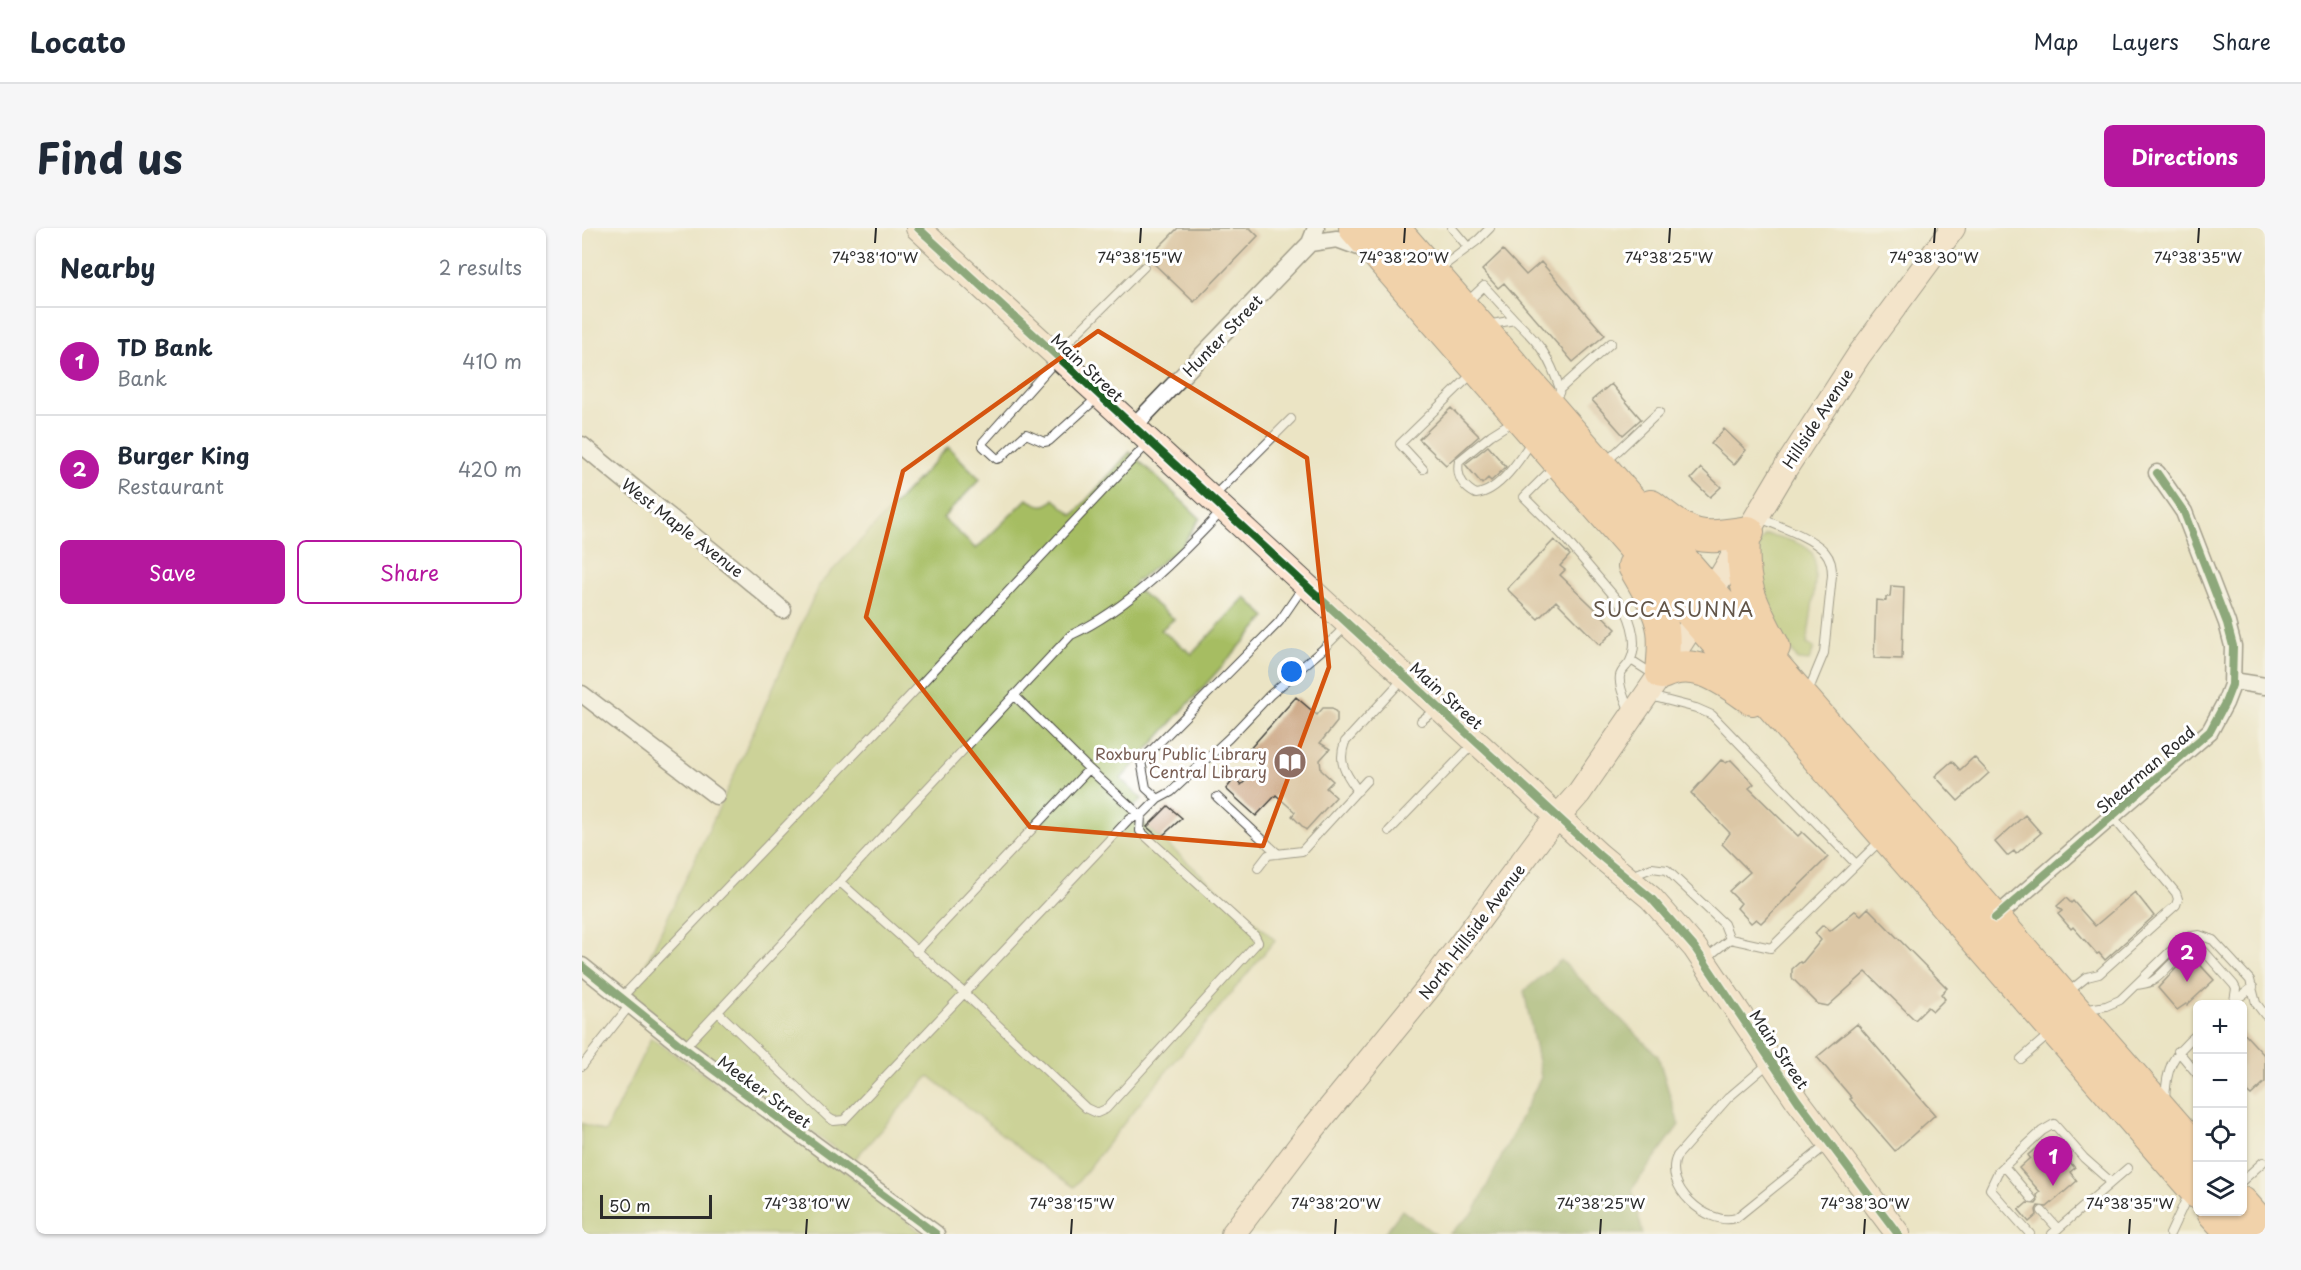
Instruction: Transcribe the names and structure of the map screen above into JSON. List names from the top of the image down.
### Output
{
  "streets": {
    "street": [
      "Hunter Street",
      "Main Street",
      "Hillside Avenue",
      "West Maple Avenue",
      "Shearman Road",
      "North Hillside Avenue",
      "Meeker Street"
    ]
  },
  "crossings": [
    ["Hunter Street", "Main Street"],
    ["Main Street", "North Hillside Avenue"],
    ["Hillside Avenue", "North Hillside Avenue"]
  ],
  "districts": ["SUCCASUNNA"],
  "places": {
    "library": ["Roxbury Public Library Central Library"]
  },
  "scale_bar": "50 m",
  "page": {
    "header": "Locato",
    "nav": ["Map", "Layers", "Share"],
    "title": "Find us",
    "buttons": [
      "Directions",
      ["Save", "Share"]
    ],
    "heading": ["Nearby", "2 results"],
    "list": [
      {
        "mark": "1",
        "name": "TD Bank",
        "note": "Bank",
        "value": "410 m"
      },
      {
        "mark": "2",
        "name": "Burger King",
        "note": "Restaurant",
        "value": "420 m"
      }
    ],
    "pins": ["2", "1"],
    "map_buttons": ["+", "−"],
    "scale": "50 m"
  },
  "coordinates": [
    "74°38'10\"W",
    "74°38'15\"W",
    "74°38'20\"W",
    "74°38'25\"W",
    "74°38'30\"W",
    "74°38'35\"W"
  ]
}
